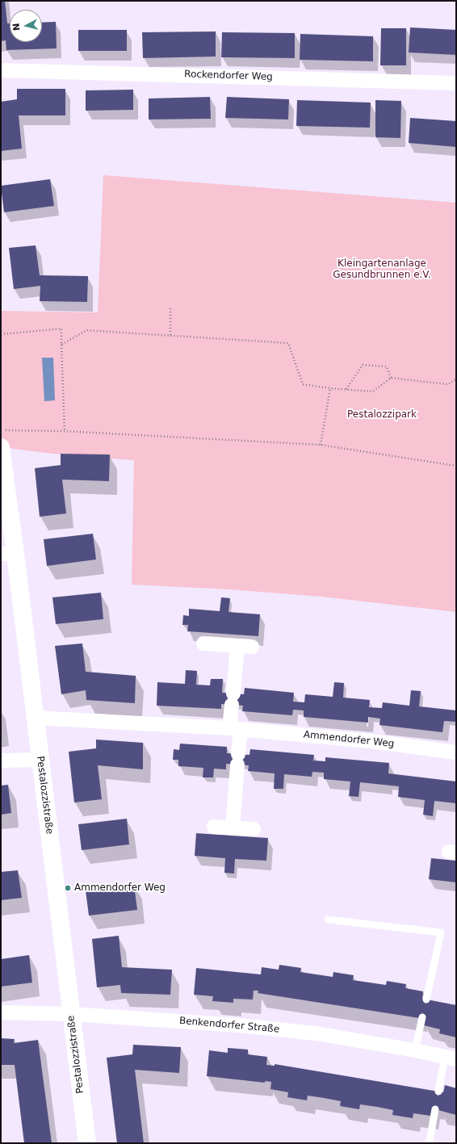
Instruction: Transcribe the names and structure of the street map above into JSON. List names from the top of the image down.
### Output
{
  "streets": {
    "street": [
      "Rockendorfer Weg",
      "Ammendorfer Weg",
      "Pestalozzistraße",
      "Benkendorfer Straße"
    ]
  },
  "crossings": [
    ["Ammendorfer Weg", "Pestalozzistraße"],
    ["Pestalozzistraße", "Benkendorfer Straße"]
  ],
  "parks": ["Kleingartenanlage Gesundbrunnen e.V.", "Pestalozzipark"],
  "places": ["Ammendorfer Weg"],
  "north": "left"
}
